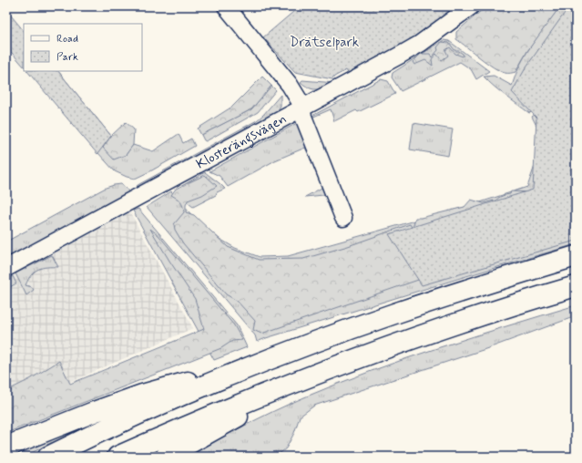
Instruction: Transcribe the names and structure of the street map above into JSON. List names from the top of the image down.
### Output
{
  "streets": {
    "street": ["Klosterängsvägen"]
  },
  "parks": ["Drätselpark"],
  "legend": ["Road", "Park"]
}
